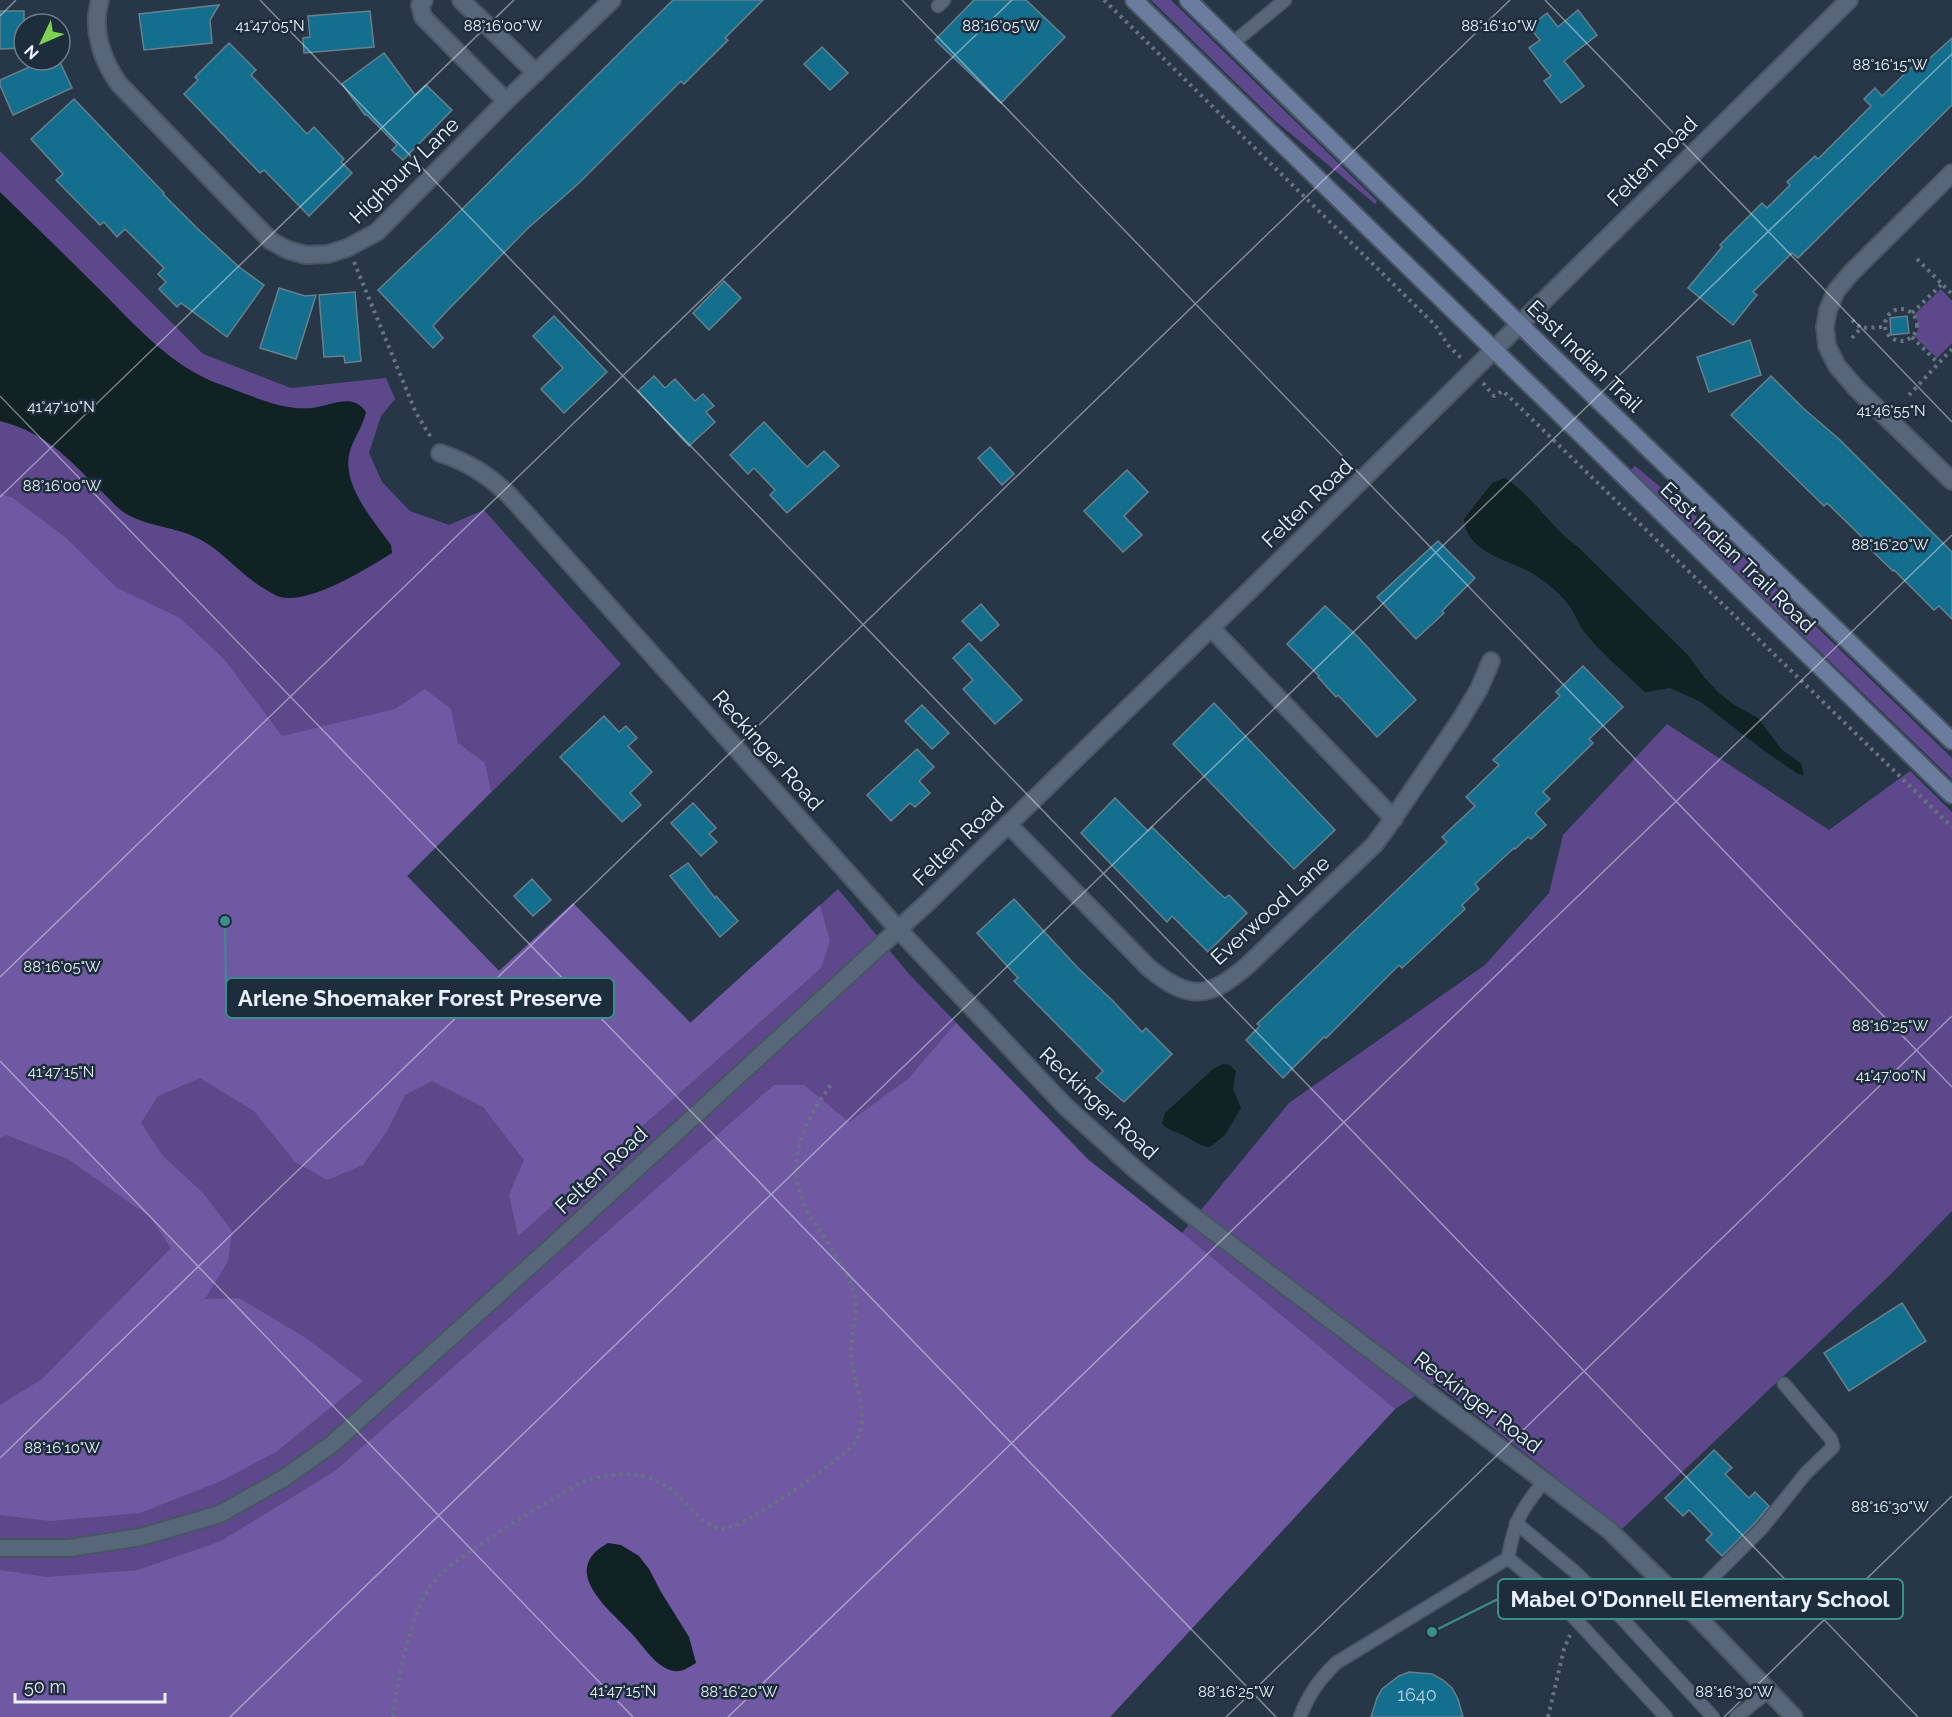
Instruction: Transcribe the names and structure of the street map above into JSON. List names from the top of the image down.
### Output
{
  "streets": {
    "main road": ["East Indian Trail", "East Indian Trail Road"],
    "street": [
      "Felten Road",
      "Highbury Lane",
      "Reckinger Road",
      "Everwood Lane"
    ]
  },
  "crossings": [
    ["Felten Road", "East Indian Trail"],
    ["Felten Road", "East Indian Trail Road"],
    ["Felten Road", "Reckinger Road"],
    ["Felten Road", "Everwood Lane"]
  ],
  "places": ["Arlene Shoemaker Forest Preserve", "Mabel O'Donnell Elementary School"],
  "house_numbers": ["1640"],
  "scale_bar": "50 m",
  "north": "bottom left",
  "coordinates": [
    "88°16'00\"W",
    "88°16'05\"W",
    "88°16'10\"W",
    "41°47'05\"N",
    "88°16'15\"W",
    "41°47'10\"N",
    "41°46'55\"N",
    "88°16'20\"W",
    "88°16'25\"W",
    "41°47'15\"N",
    "41°47'00\"N",
    "88°16'30\"W"
  ]
}
